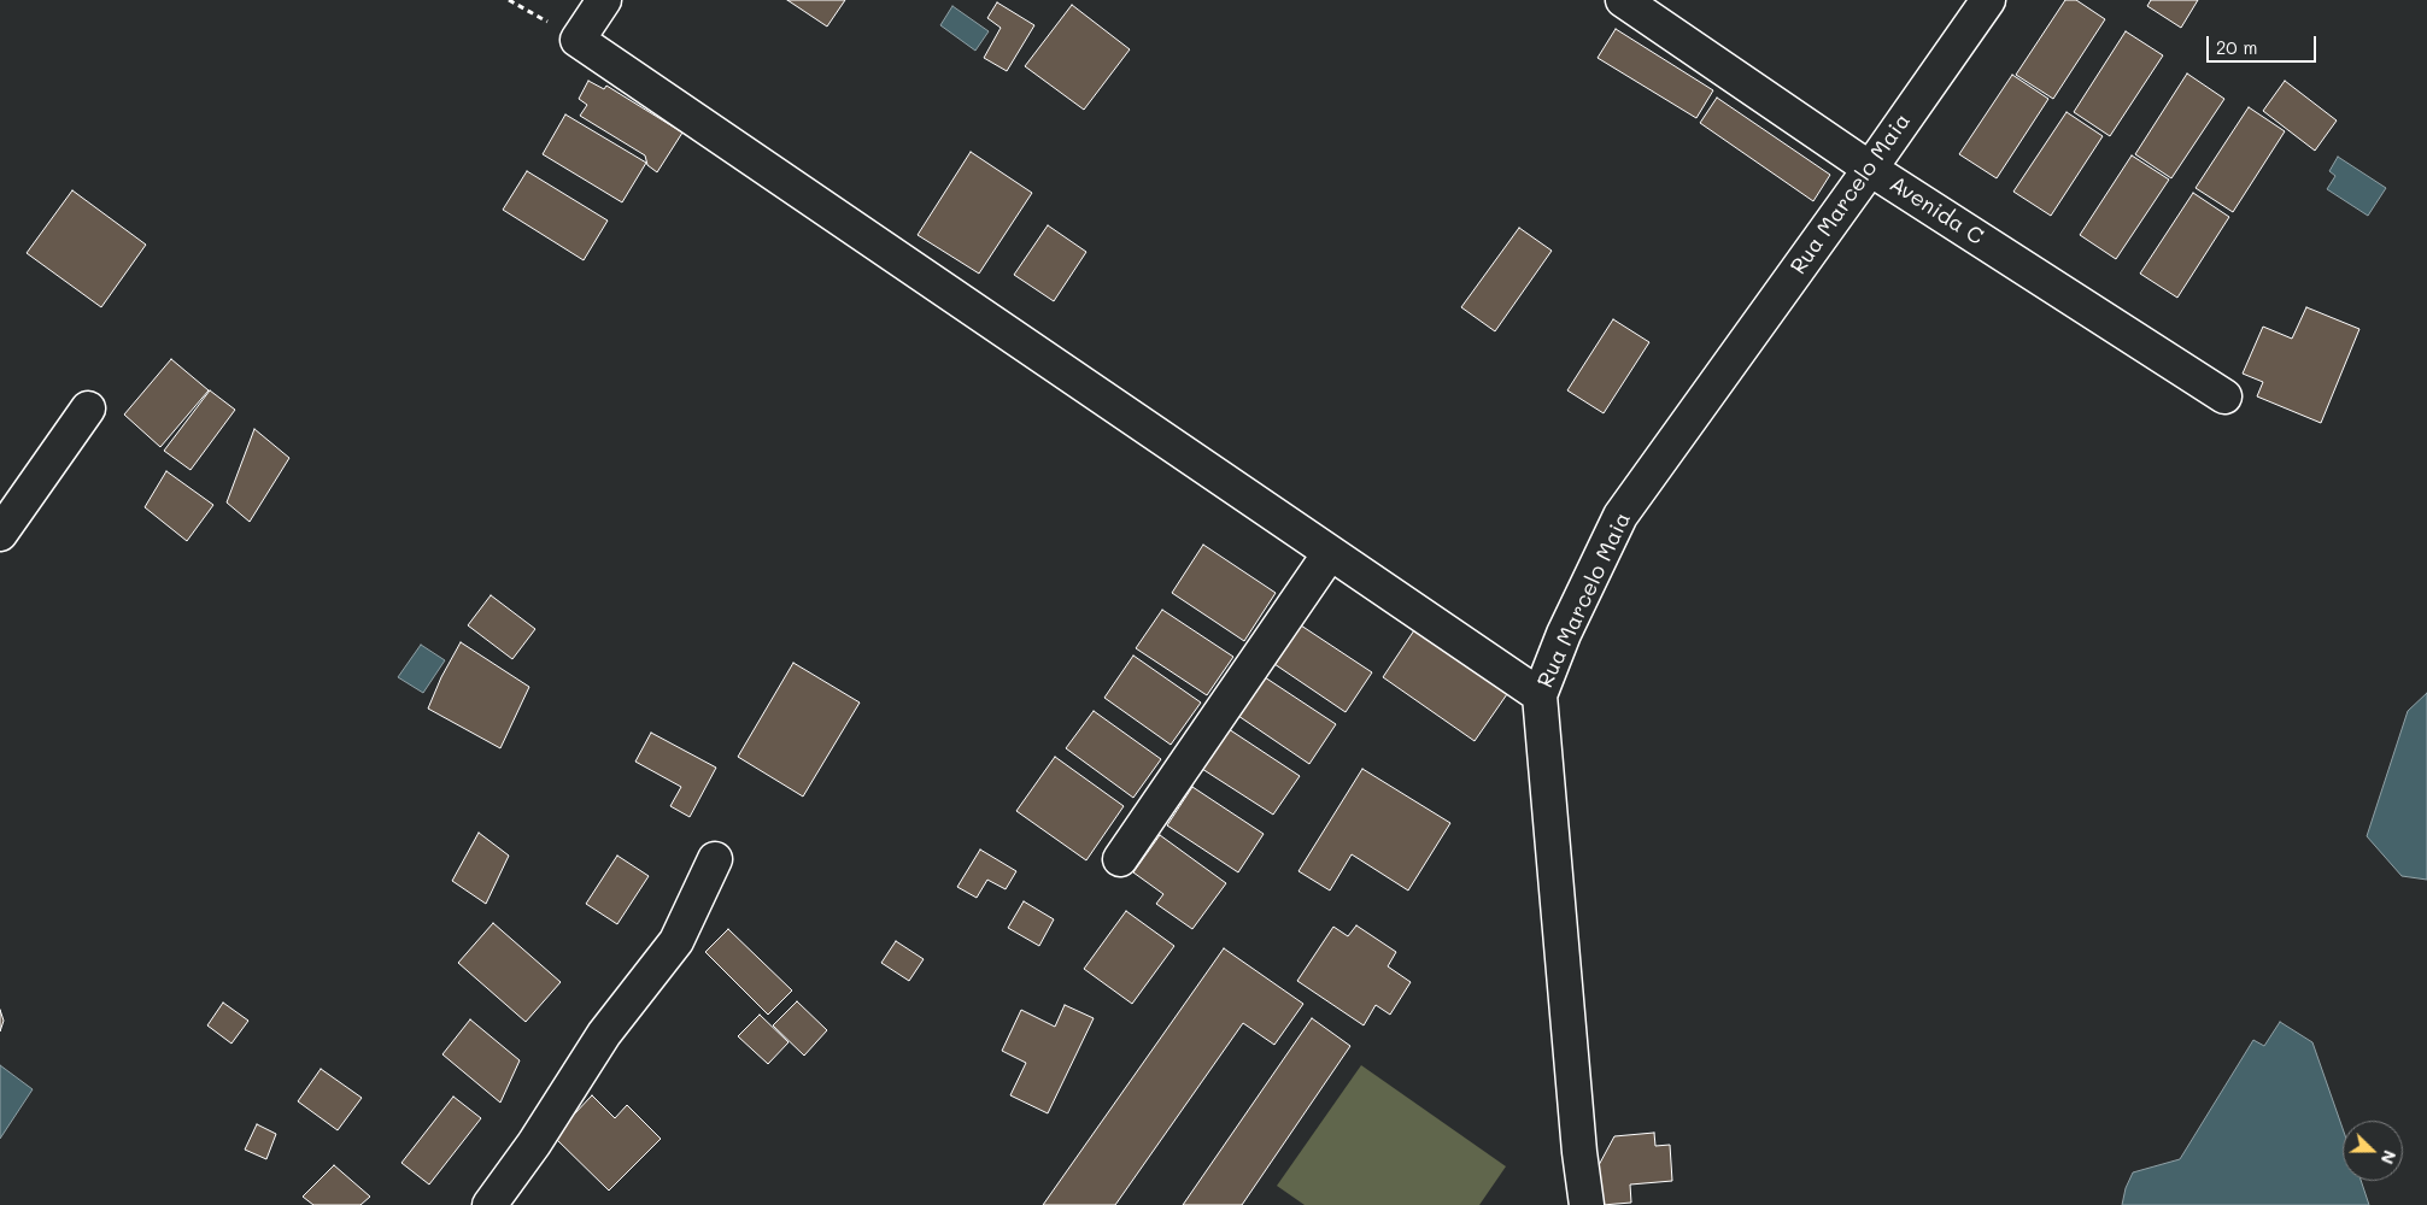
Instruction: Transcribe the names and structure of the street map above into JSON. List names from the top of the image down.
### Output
{
  "streets": {
    "street": ["Rua Marcelo Maia", "Avenida C"]
  },
  "crossings": [
    ["Rua Marcelo Maia", "Avenida C"]
  ],
  "scale_bar": "20 m",
  "north": "right"
}
